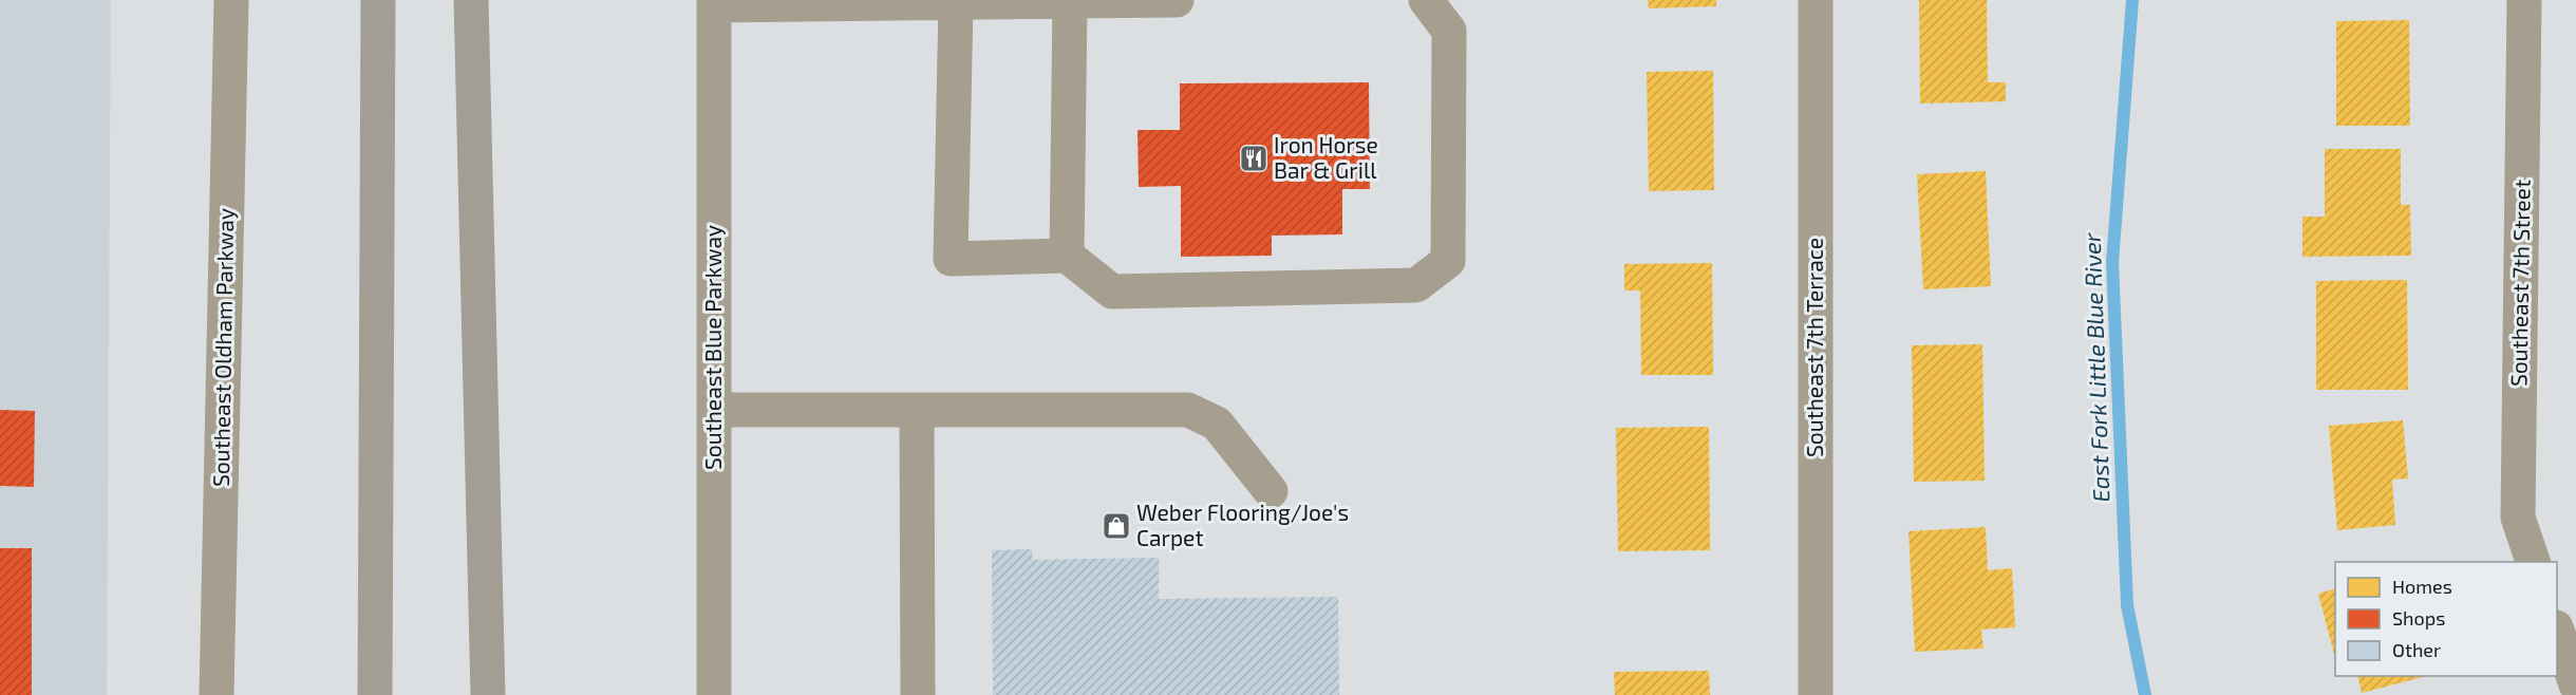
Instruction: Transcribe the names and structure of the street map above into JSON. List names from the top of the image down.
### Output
{
  "streets": {
    "street": [
      "Southeast 7th Street",
      "Southeast Oldham Parkway",
      "Southeast Blue Parkway",
      "Southeast 7th Terrace"
    ]
  },
  "water": ["East Fork Little Blue River"],
  "places": {
    "restaurant": ["Iron Horse Bar & Grill"],
    "shop": ["Weber Flooring/Joe's Carpet"]
  },
  "legend": ["Homes", "Shops", "Other"]
}
